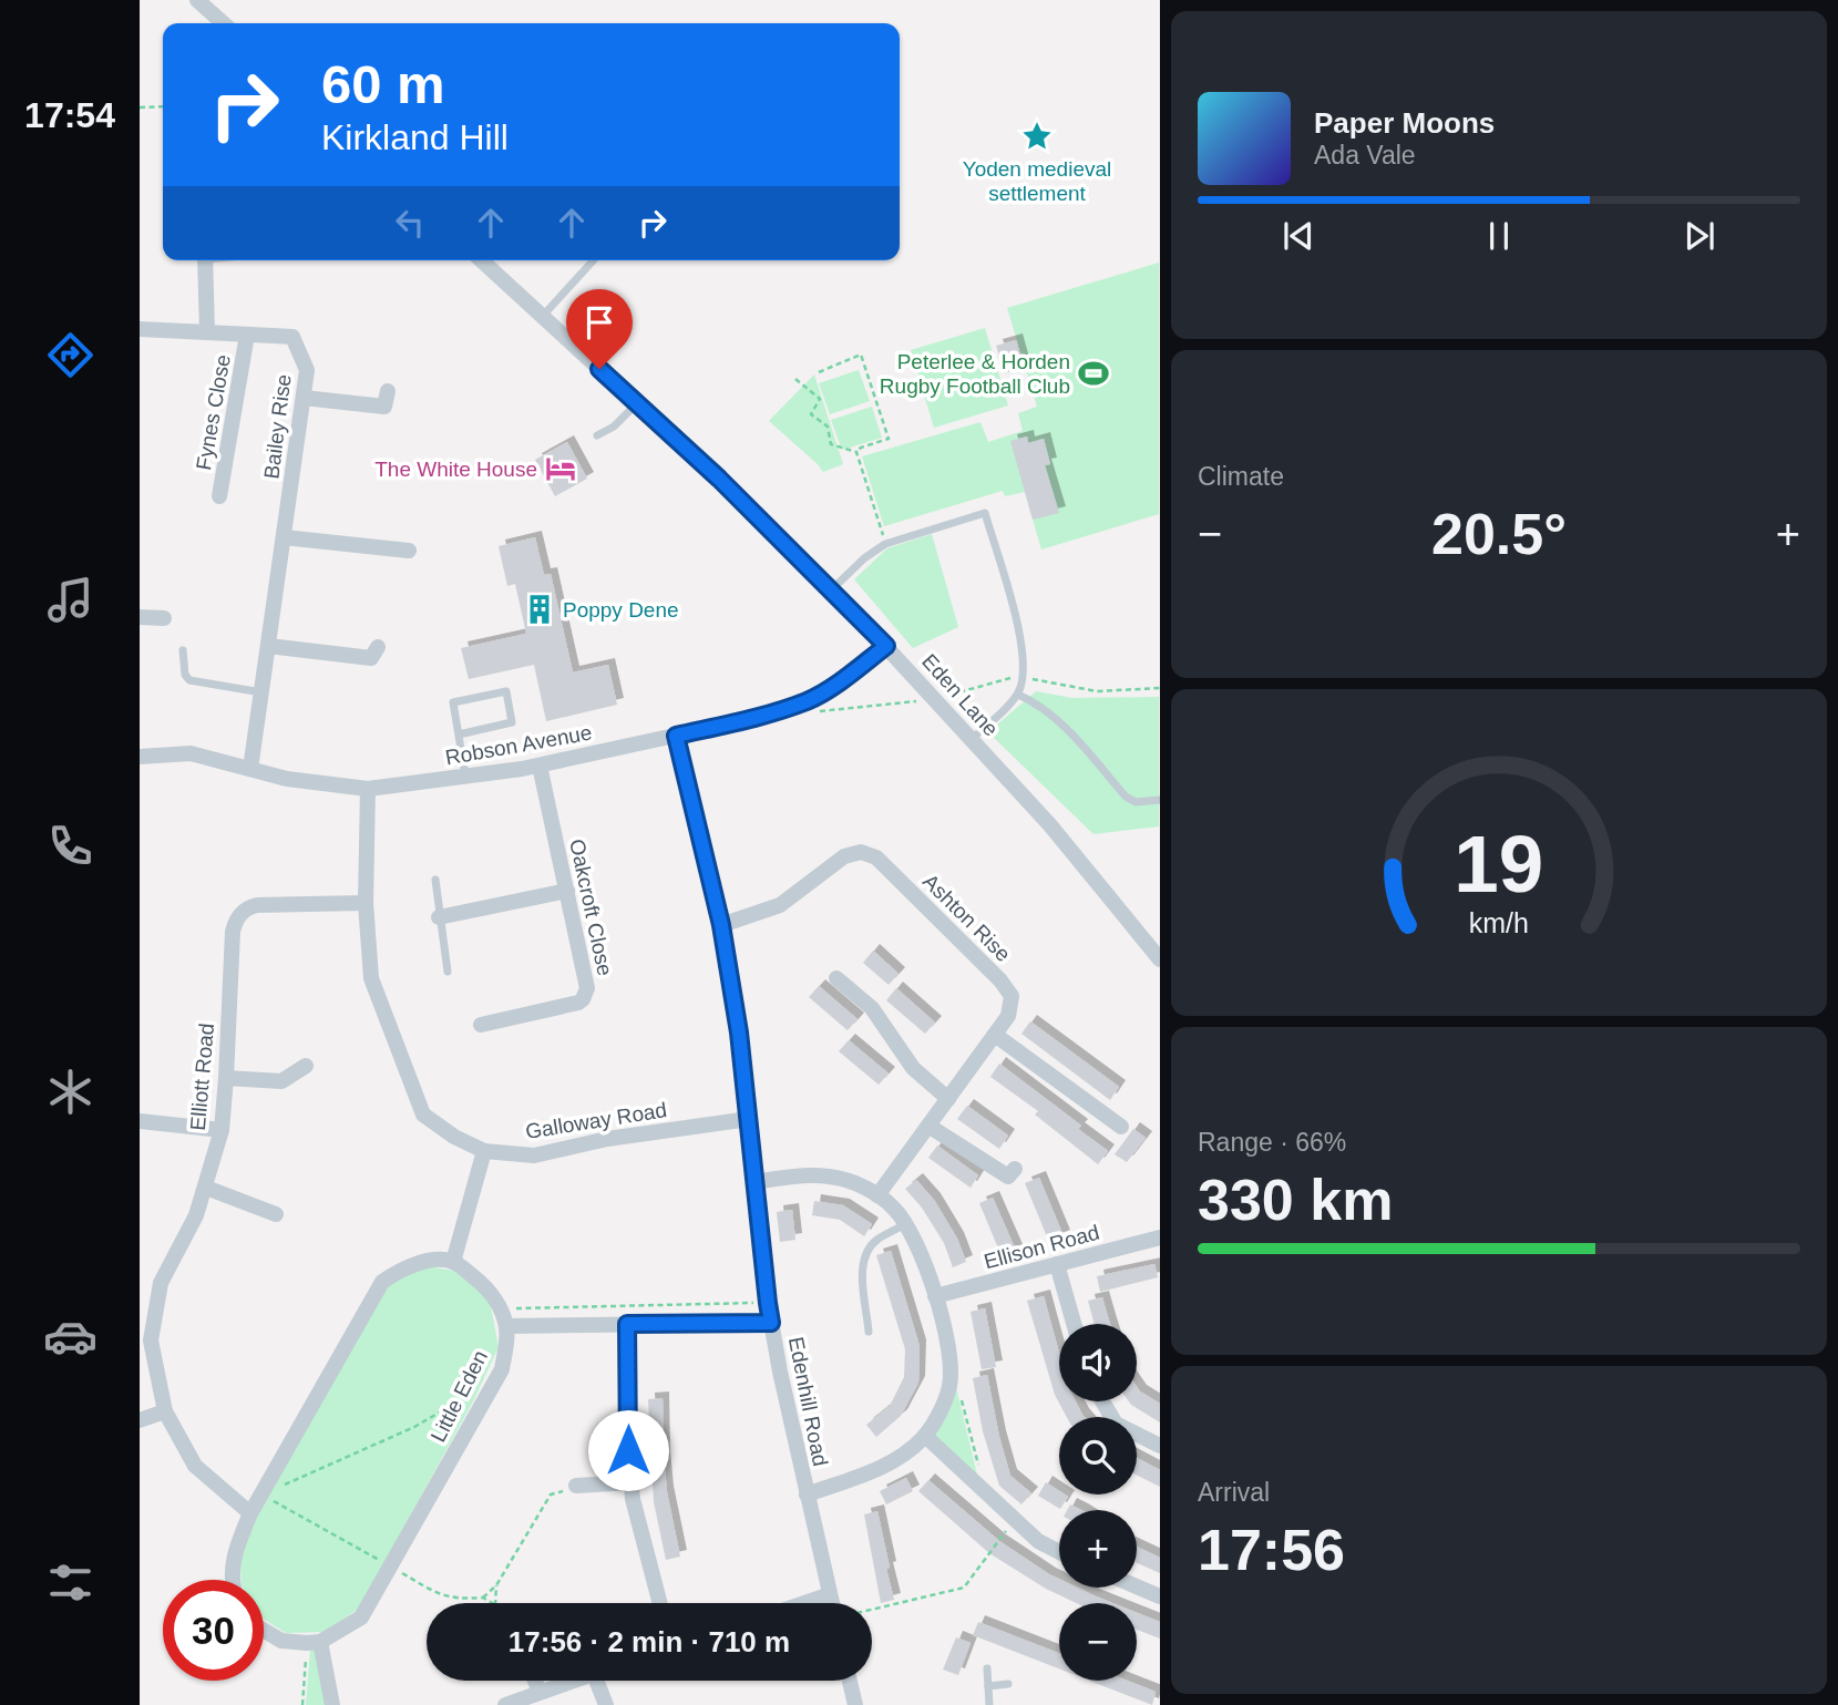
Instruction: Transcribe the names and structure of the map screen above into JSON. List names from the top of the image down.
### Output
{
  "streets": {
    "street": [
      "Fynes Close",
      "Bailey Rise",
      "Eden Lane",
      "Robson Avenue",
      "Oakcroft Close",
      "Ashton Rise",
      "Elliott Road",
      "Galloway Road",
      "Ellison Road",
      "Little Eden",
      "Edenhill Road"
    ]
  },
  "crossings": [
    ["Fynes Close", "Bailey Rise"],
    ["Bailey Rise", "Robson Avenue"],
    ["Eden Lane", "Robson Avenue"],
    ["Robson Avenue", "Oakcroft Close"],
    ["Robson Avenue", "Galloway Road"],
    ["Robson Avenue", "Edenhill Road"],
    ["Ashton Rise", "Edenhill Road"],
    ["Elliott Road", "Galloway Road"],
    ["Galloway Road", "Edenhill Road"]
  ],
  "places": {
    "place": ["Yoden medieval settlement"],
    "sports": ["Peterlee & Horden Rugby Football Club"],
    "hotel": ["The White House"],
    "building": ["Poppy Dene"]
  },
  "page": {
    "tabs": "17:54",
    "turn": ["60 m", "Kirkland Hill"],
    "song": ["Paper Moons", "Ada Vale"],
    "tile": [
      "Climate",
      ["Range · 66%", "330 km"],
      ["Arrival", "17:56"]
    ],
    "heat": ["−", "20.5°", "+"],
    "map_buttons": ["+", "−"],
    "limit": "30",
    "trip": "17:56 · 2 min · 710 m",
    "gauge": ["19", "km/h"]
  }
}
